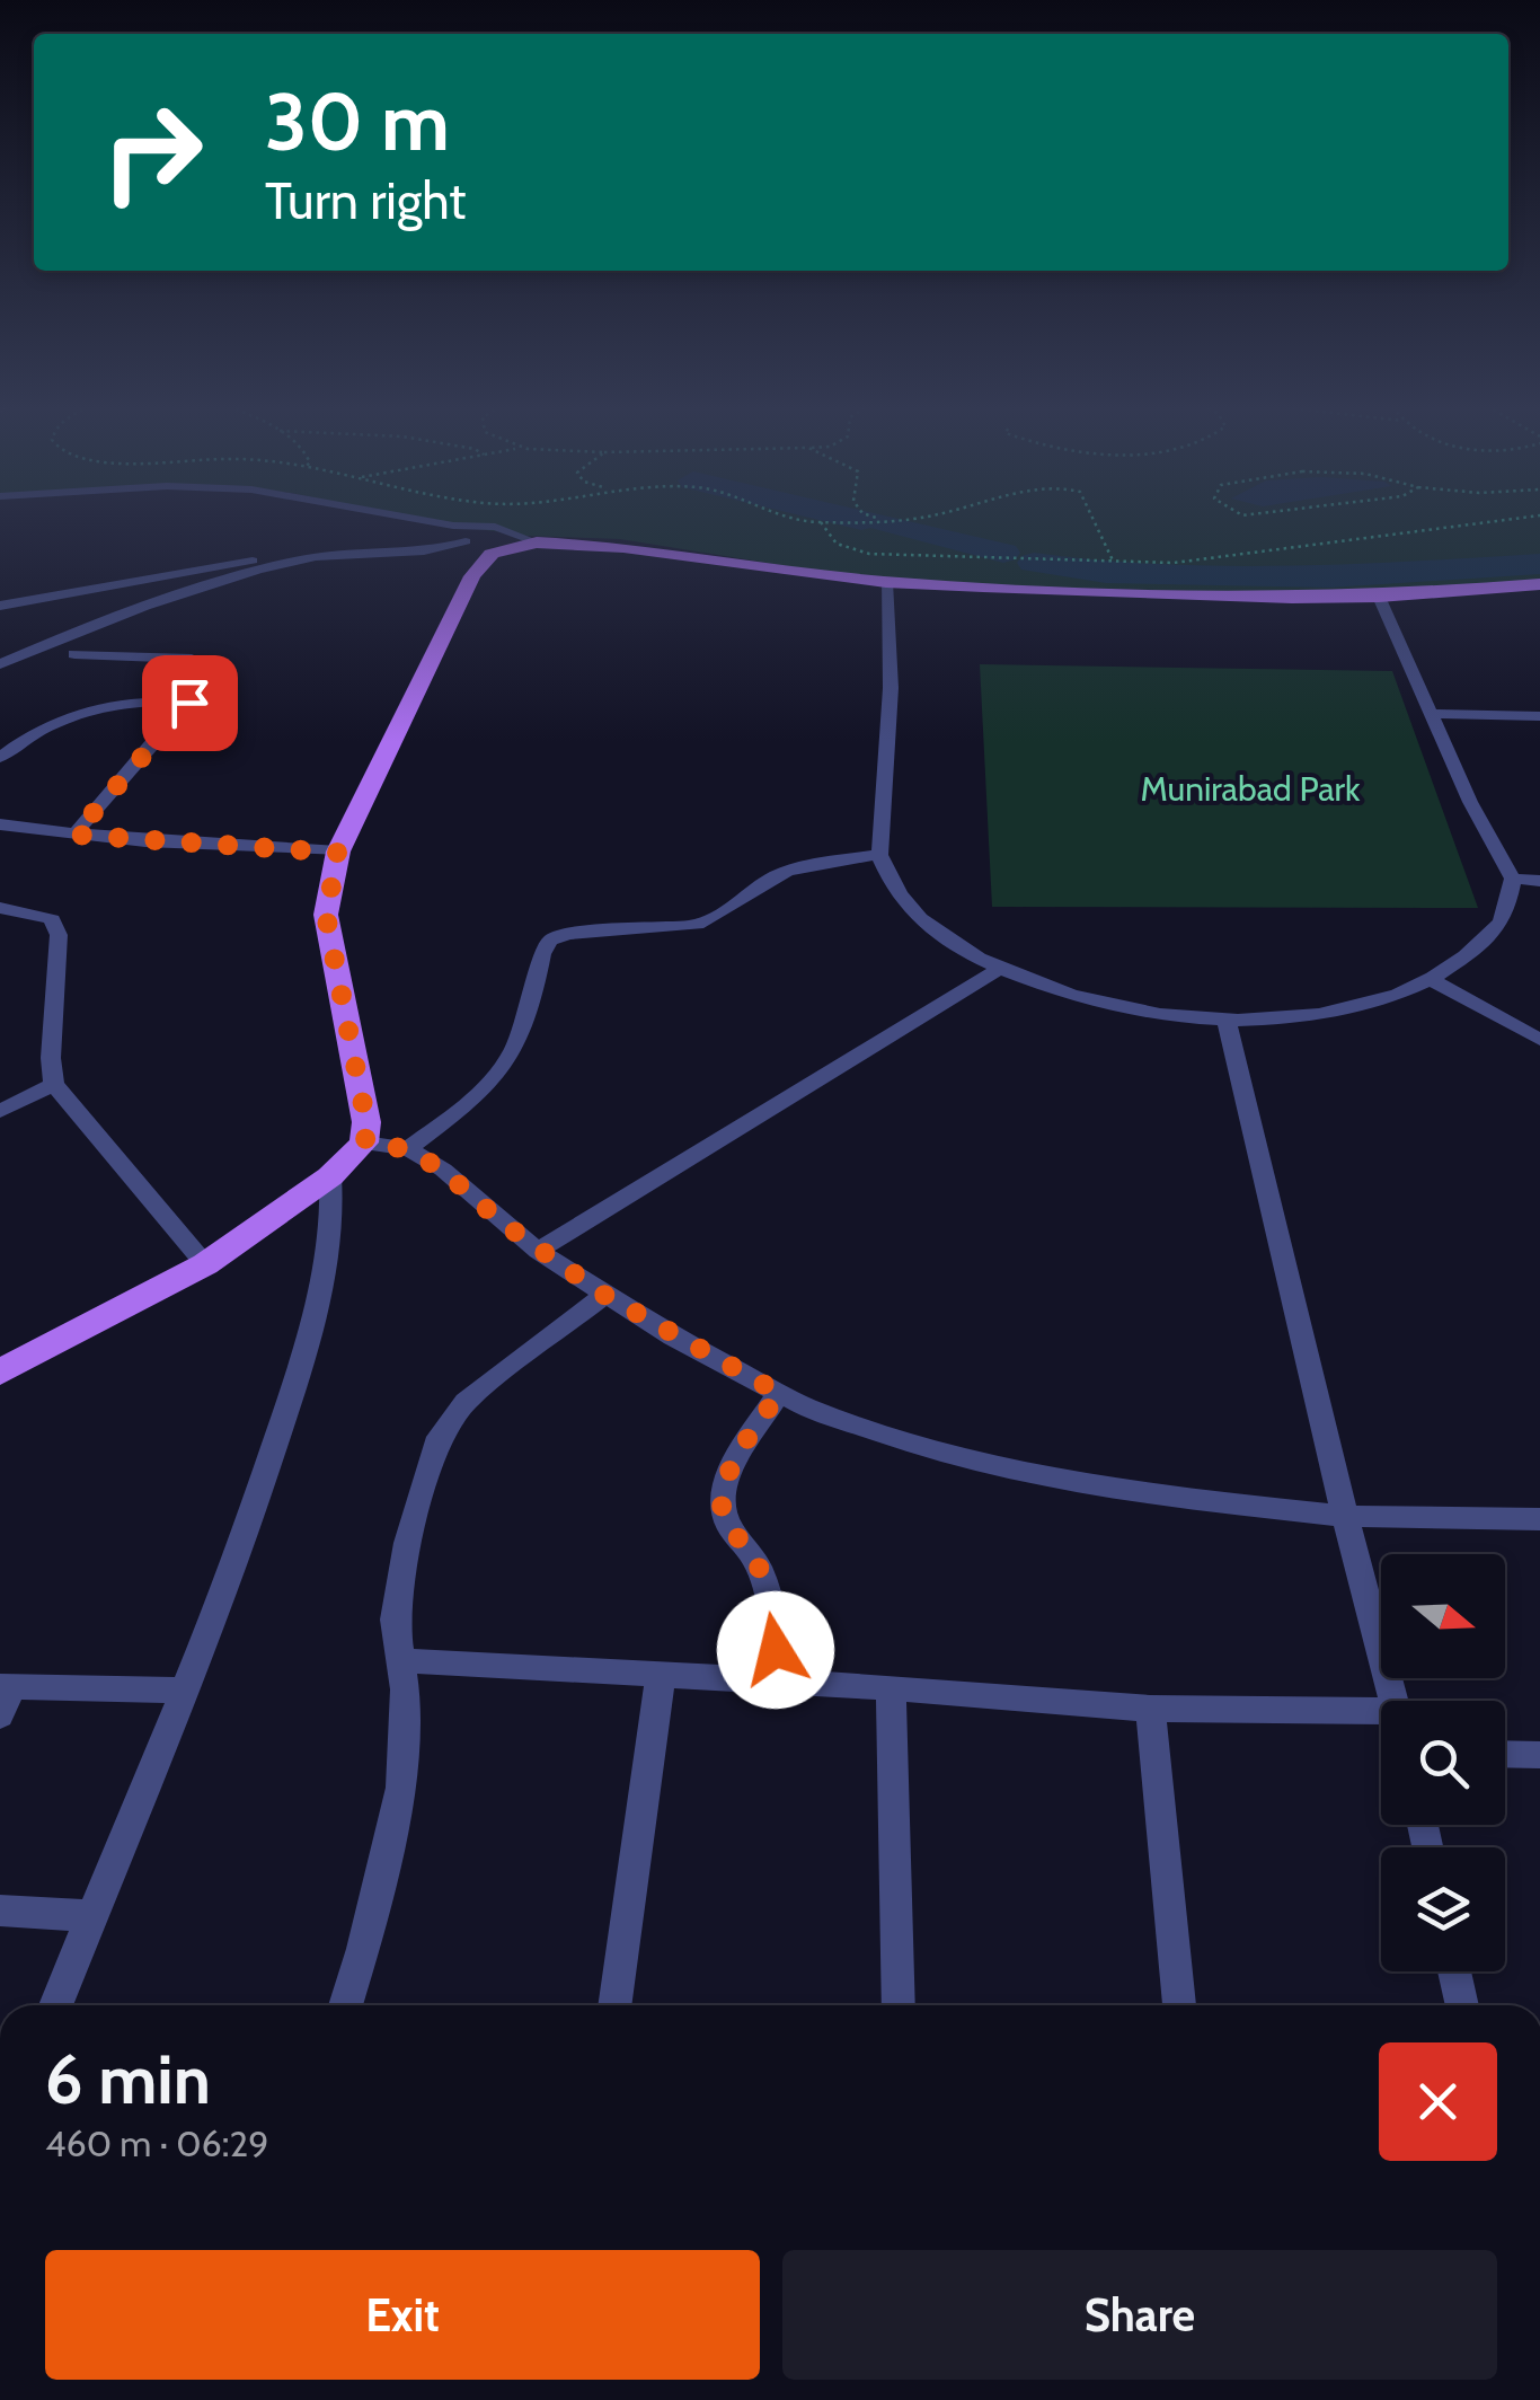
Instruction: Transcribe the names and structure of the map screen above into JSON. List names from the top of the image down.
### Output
{
  "parks": ["Munirabad Park"],
  "north": "right",
  "page": {
    "turn": ["30 m", "Turn right"],
    "heading": ["6 min", "460 m · 06:29"],
    "buttons": ["Exit", "Share"]
  }
}
